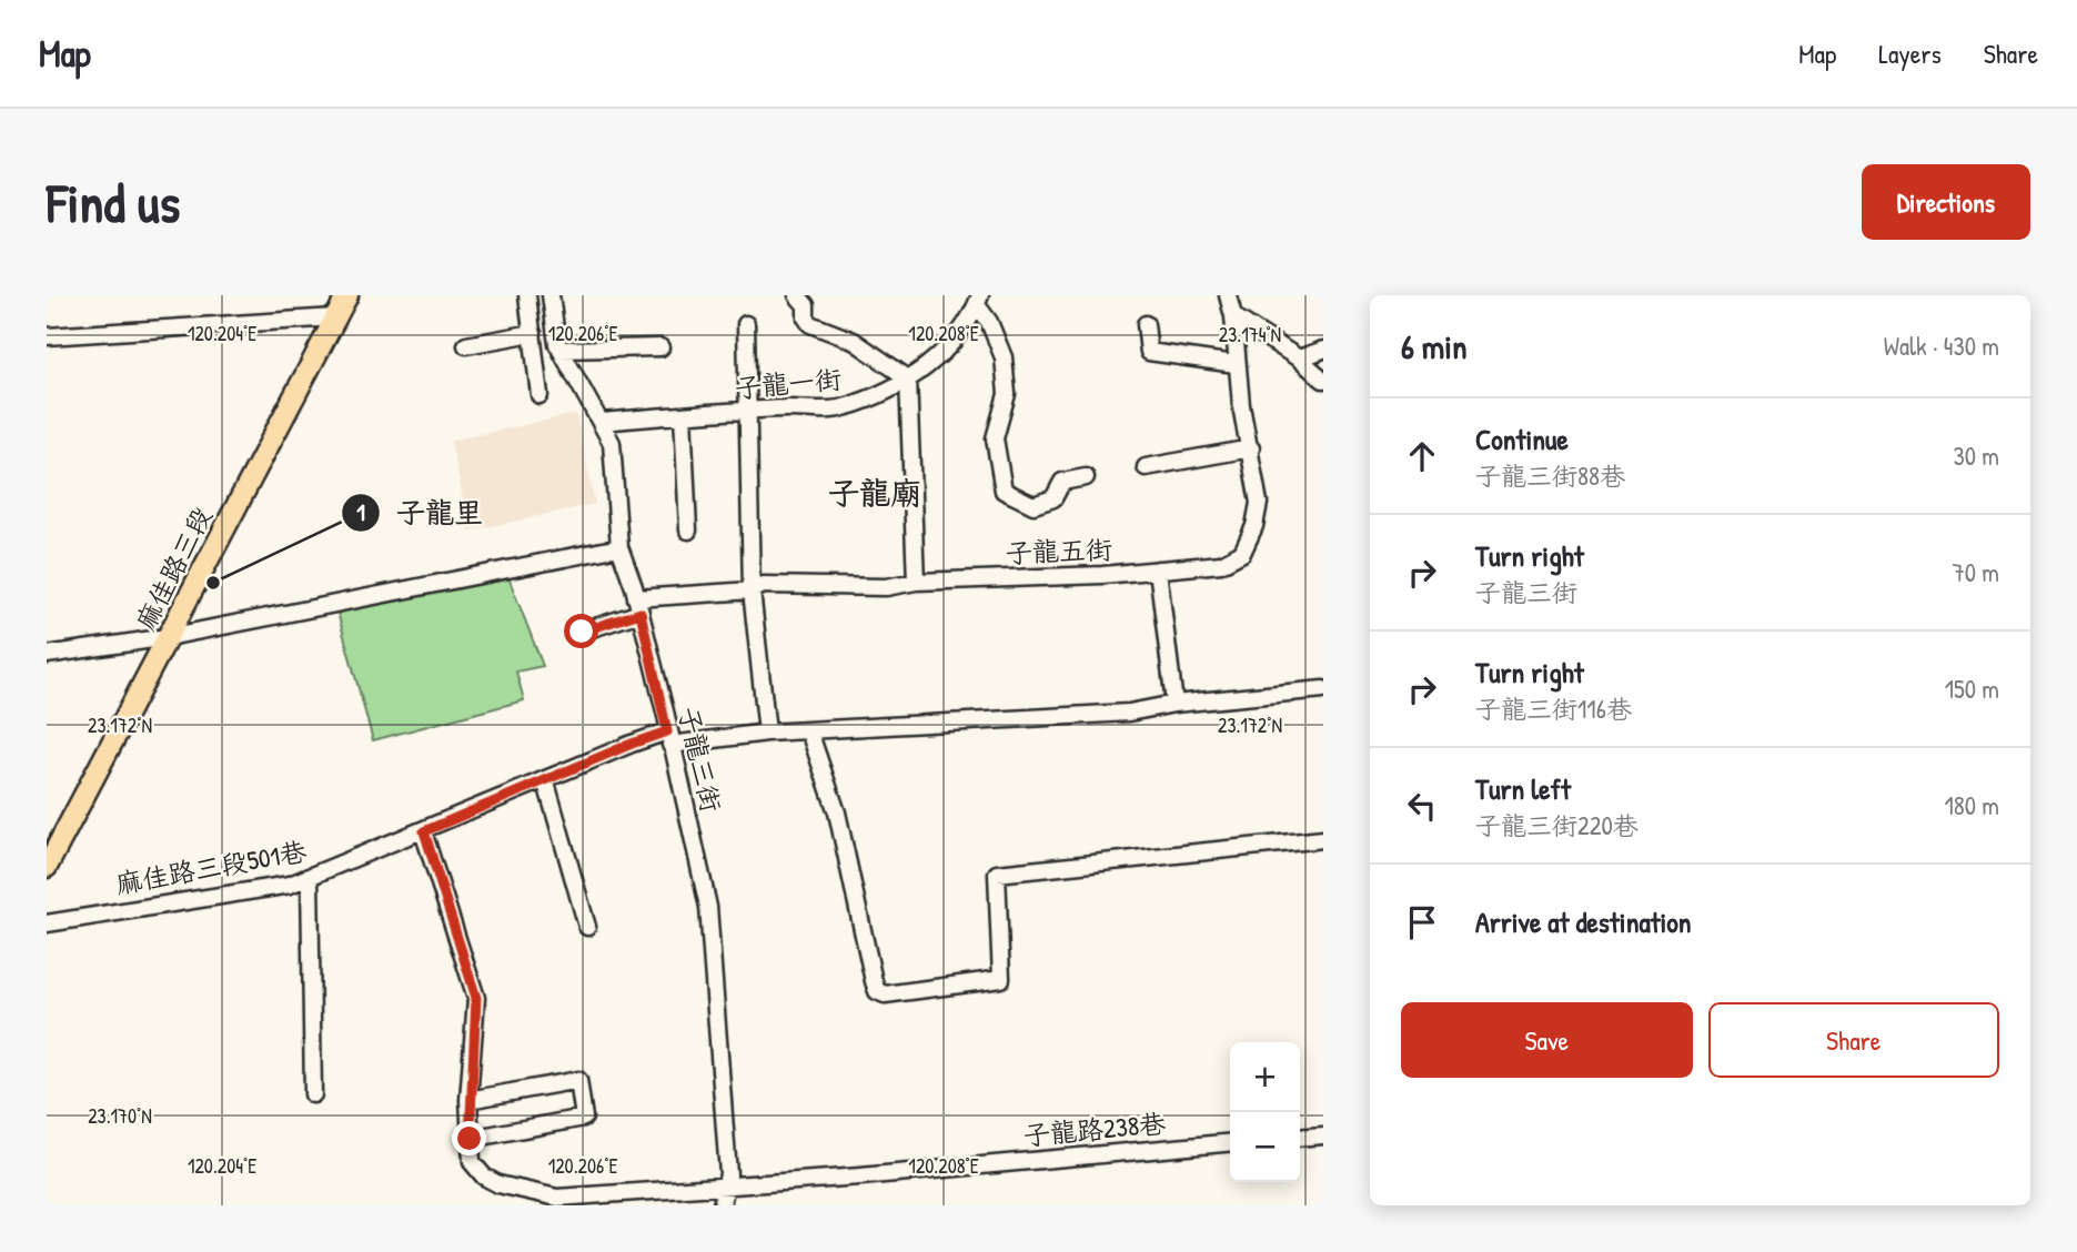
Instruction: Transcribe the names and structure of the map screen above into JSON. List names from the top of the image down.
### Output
{
  "streets": {
    "main road": ["麻佳路三段"],
    "street": [
      "子龍一街",
      "子龍五街",
      "子龍三街",
      "麻佳路三段501巷",
      "子龍路238巷"
    ]
  },
  "crossings": [
    ["子龍一街", "子龍三街"],
    ["子龍五街", "子龍三街"],
    ["子龍三街", "麻佳路三段501巷"],
    ["子龍三街", "子龍路238巷"],
    ["麻佳路三段501巷", "子龍路238巷"]
  ],
  "districts": ["子龍廟"],
  "places": ["子龍里"],
  "page": {
    "header": "Map",
    "nav": ["Map", "Layers", "Share"],
    "buttons": [
      "Directions",
      ["Save", "Share"]
    ],
    "title": "Find us",
    "heading": ["6 min", "Walk · 430 m"],
    "list": [
      ["Continue", "子龍三街88巷", "30 m"],
      ["Turn right", "子龍三街", "70 m"],
      ["Turn right", "子龍三街116巷", "150 m"],
      ["Turn left", "子龍三街220巷", "180 m"],
      "Arrive at destination"
    ],
    "map_buttons": ["+", "−"]
  },
  "coordinates": [
    "120.204°E",
    "120.206°E",
    "120.208°E",
    "23.174°N",
    "23.172°N",
    "23.170°N"
  ]
}
